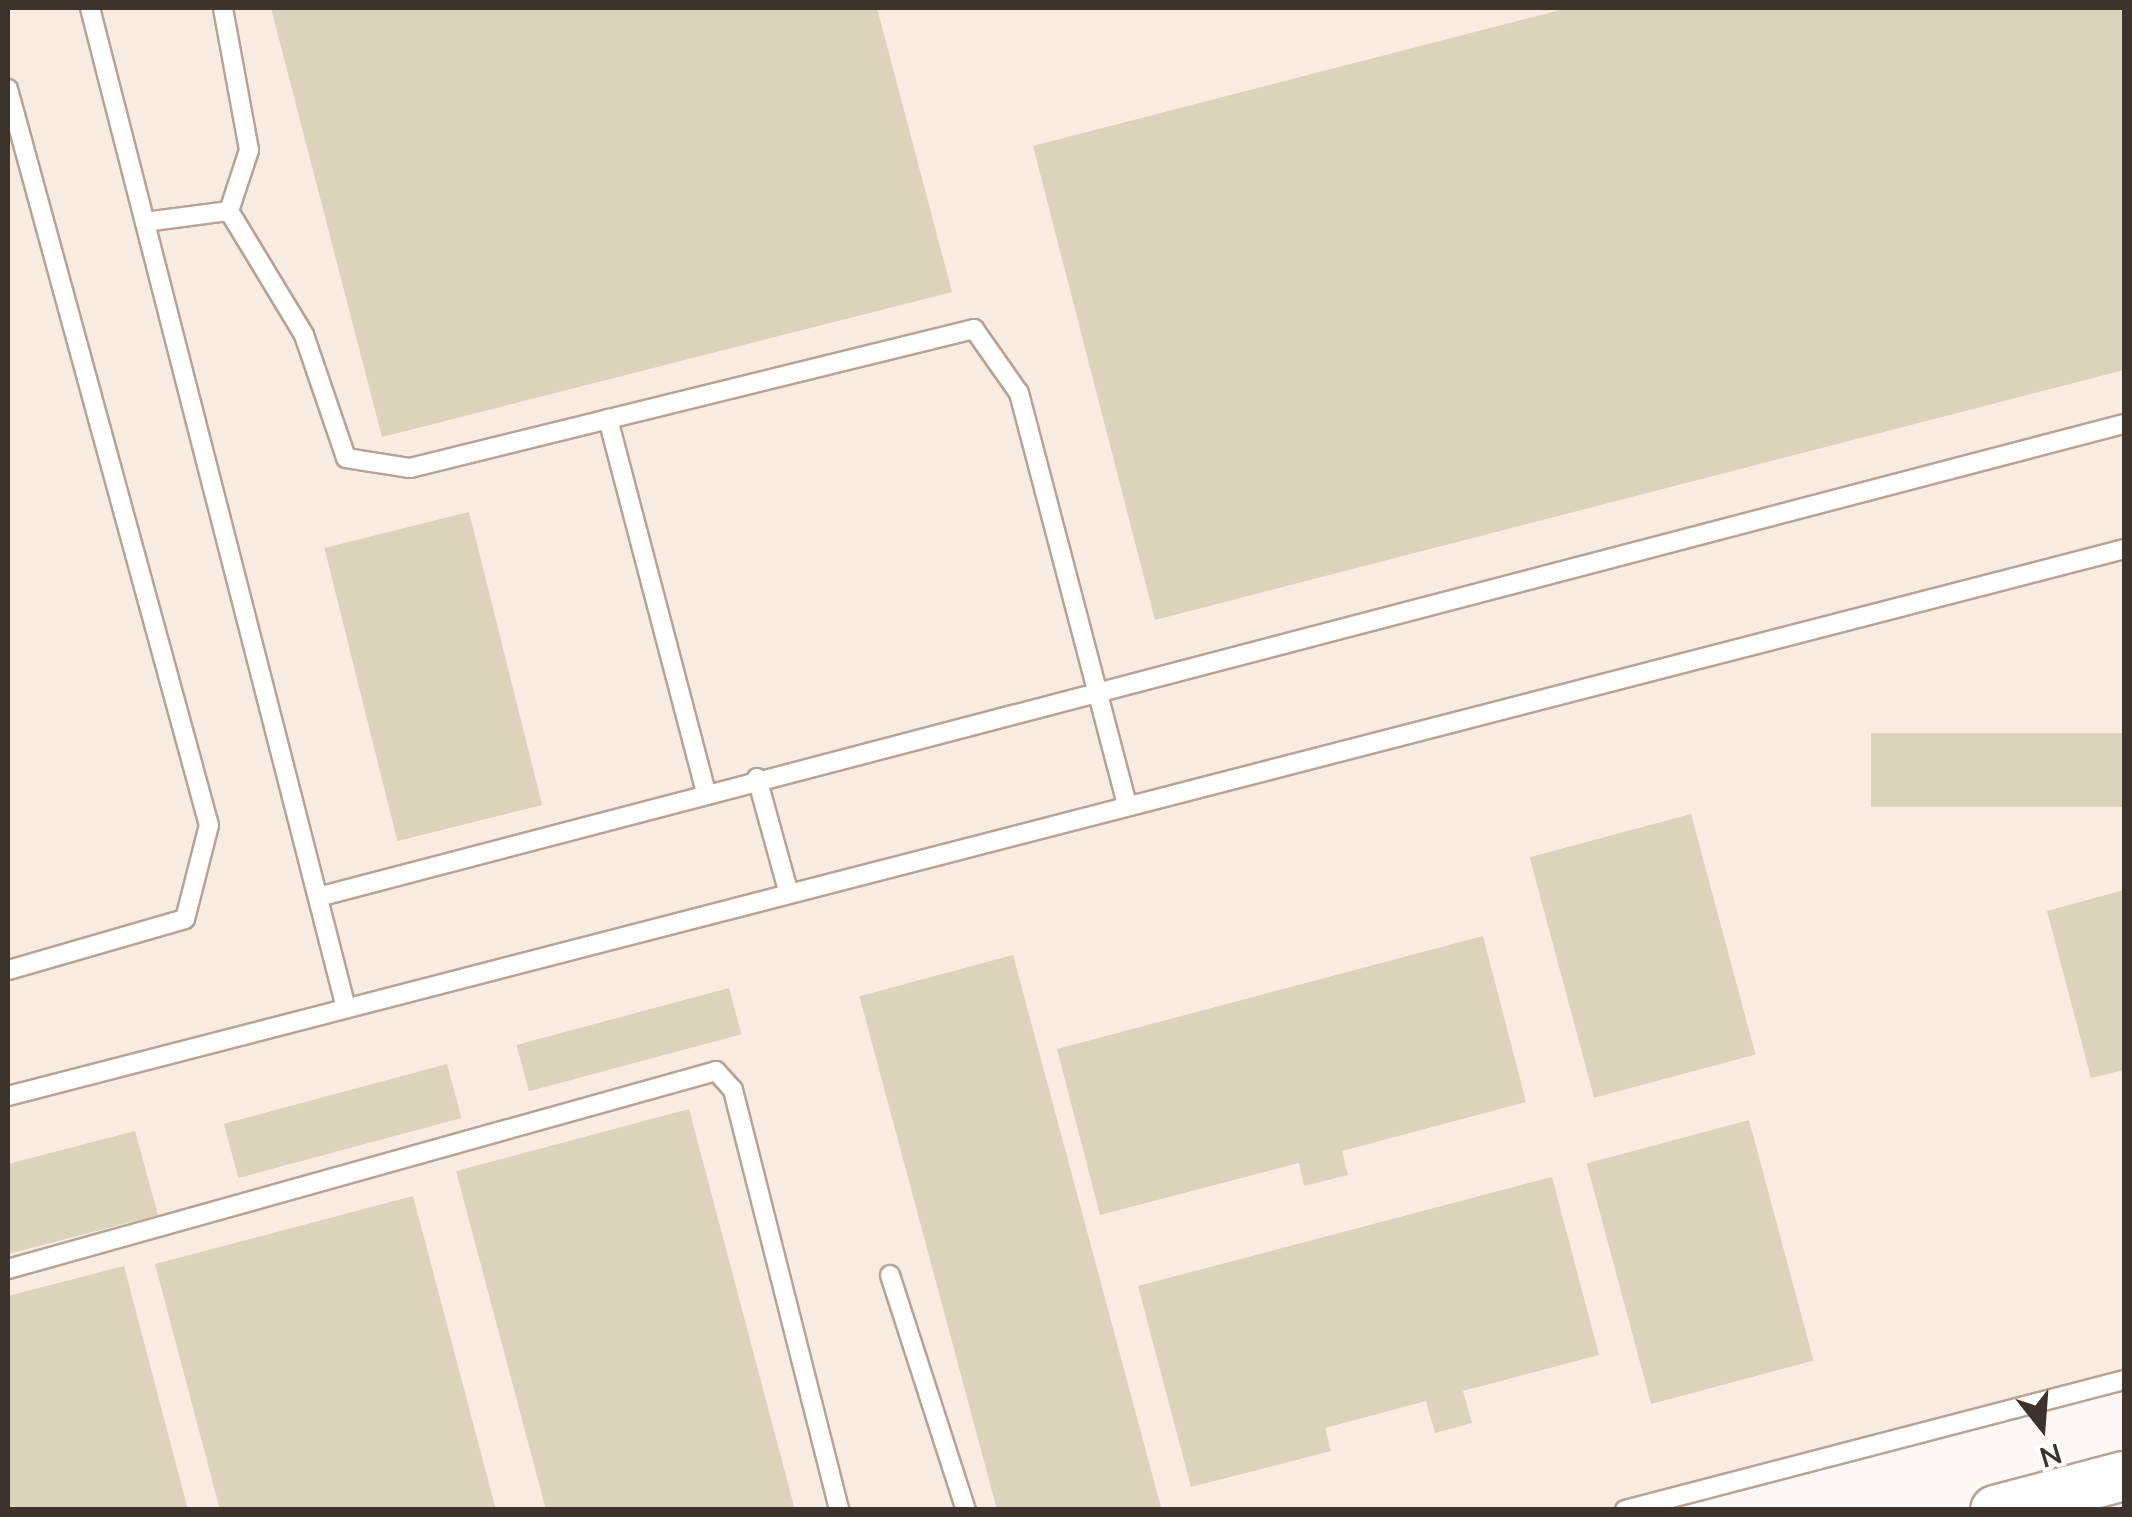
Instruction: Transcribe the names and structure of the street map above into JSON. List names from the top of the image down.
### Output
{
  "north": "bottom"
}
